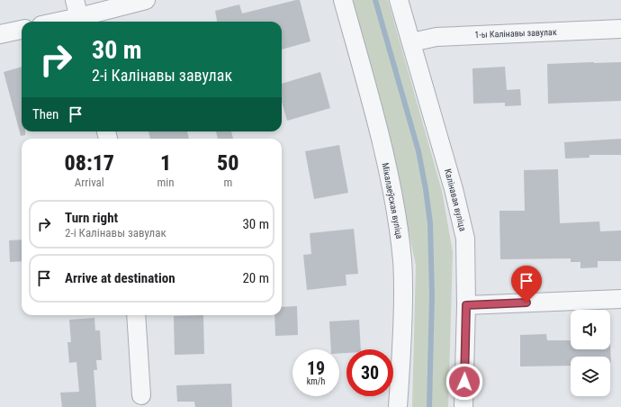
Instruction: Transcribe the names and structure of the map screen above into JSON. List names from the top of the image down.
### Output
{
  "streets": {
    "street": ["1-ы Калінавы завулак", "Калінавая вуліца", "Мікалаеўская вуліца"]
  },
  "crossings": [
    ["1-ы Калінавы завулак", "Калінавая вуліца"]
  ],
  "page": {
    "turn": ["30 m", "2-і Калінавы завулак"],
    "then": "Then",
    "eta": [
      "08:17",
      "Arrival",
      "1",
      "min",
      "50",
      "m"
    ],
    "list": [
      {
        "name": "Turn right",
        "note": "2-і Калінавы завулак",
        "value": "30 m"
      },
      {
        "name": "Arrive at destination",
        "value": "20 m"
      }
    ],
    "speed": "19 km/h",
    "limit": "30"
  }
}
